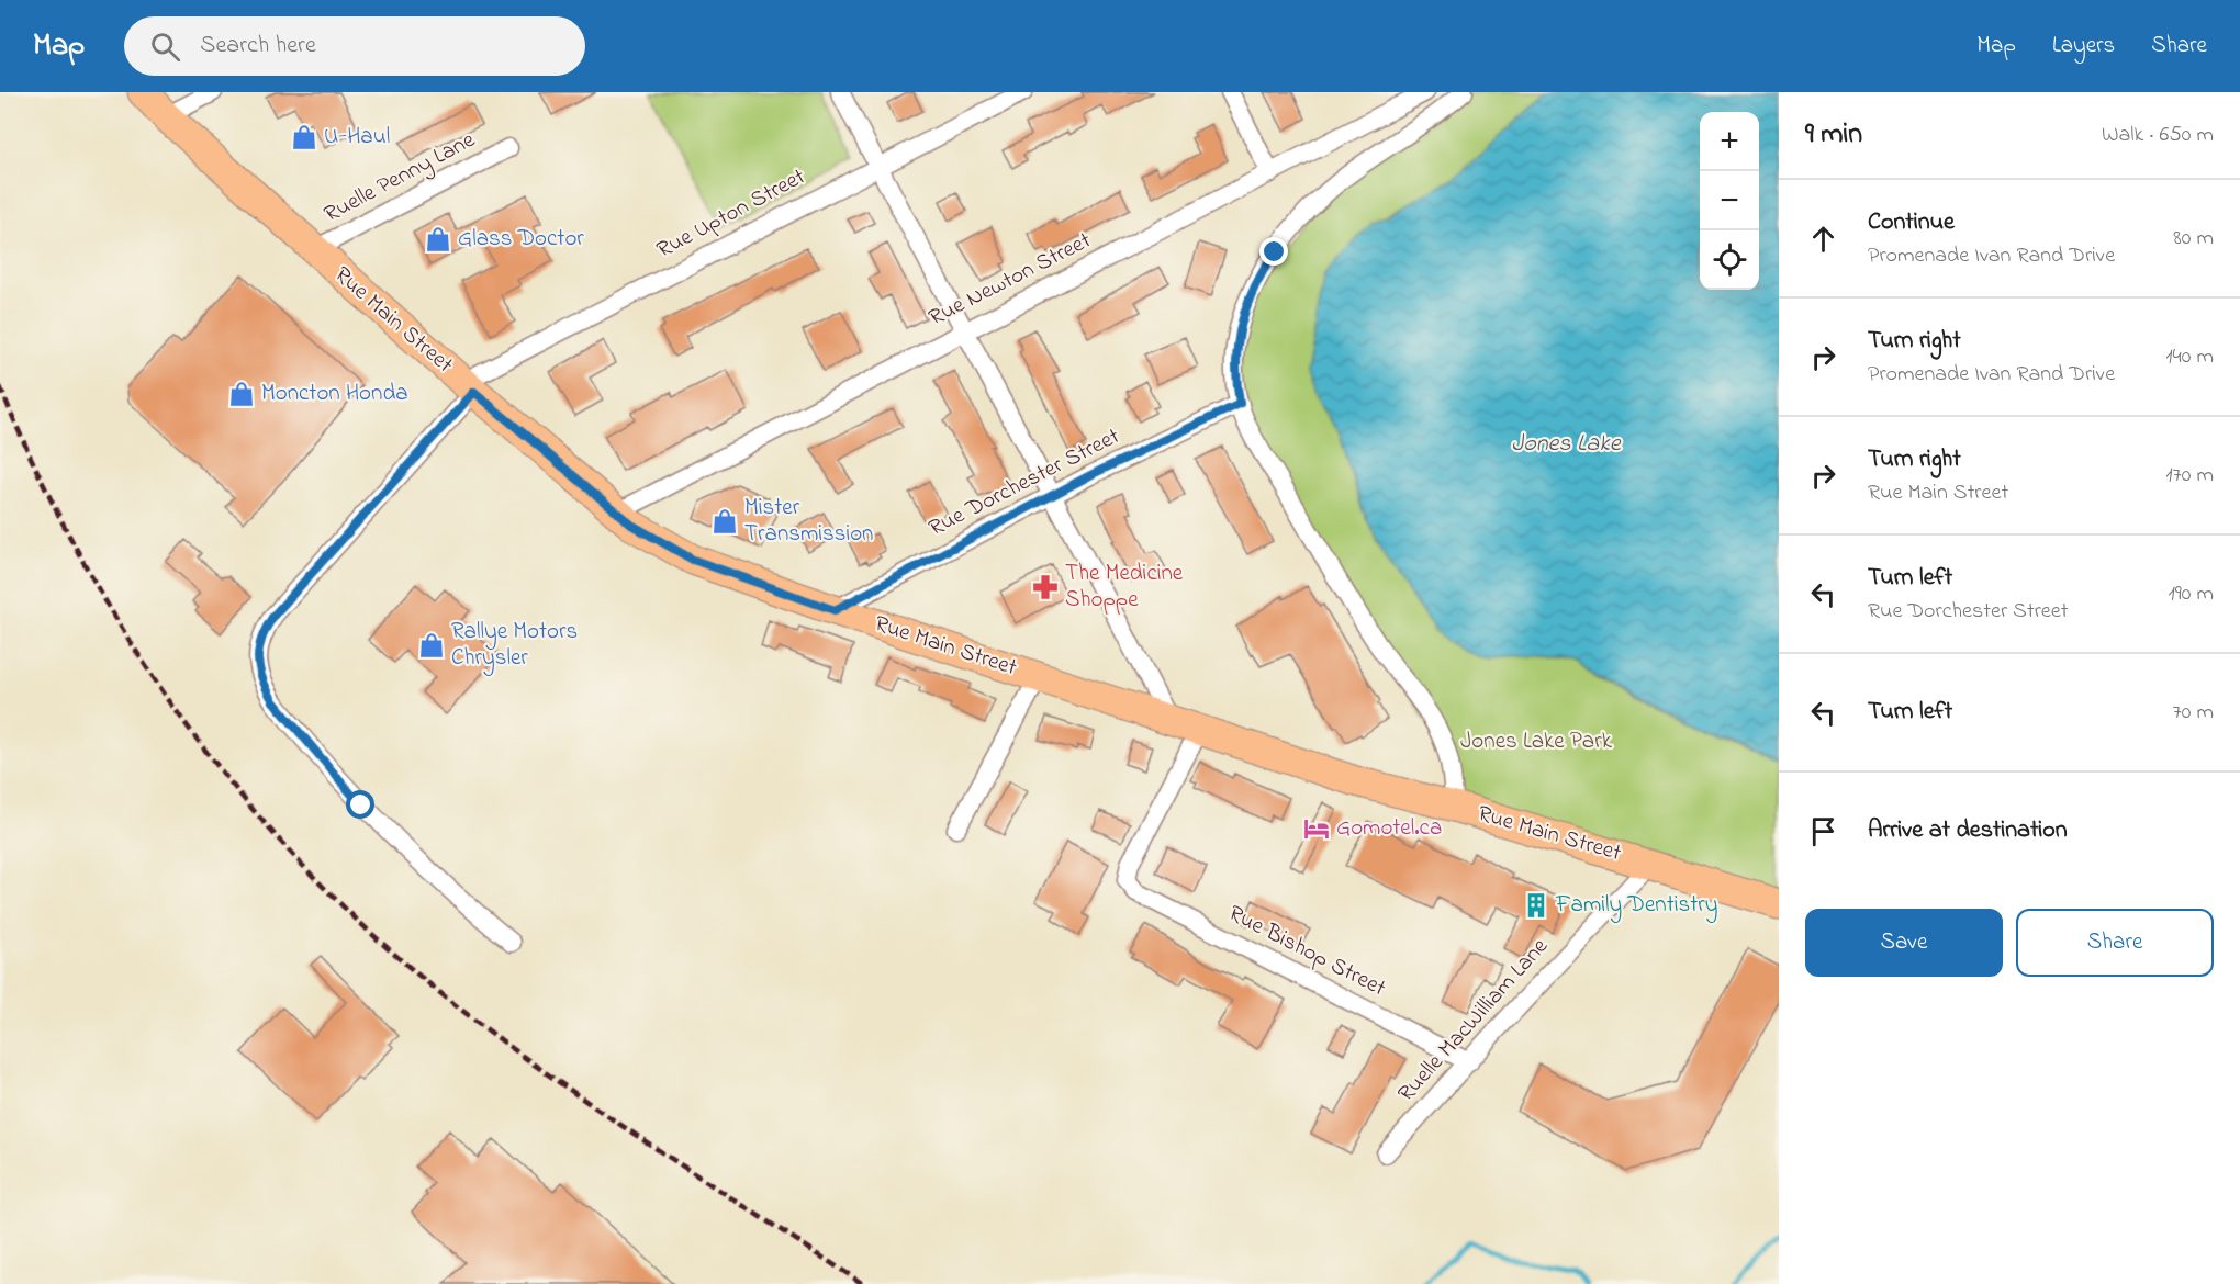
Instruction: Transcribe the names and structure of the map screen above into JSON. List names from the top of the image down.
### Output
{
  "streets": {
    "main road": ["Rue Main Street"],
    "street": [
      "Ruelle Penny Lane",
      "Rue Upton Street",
      "Rue Newton Street",
      "Rue Dorchester Street",
      "Rue Bishop Street",
      "Ruelle MacWilliam Lane"
    ]
  },
  "crossings": [
    ["Ruelle Penny Lane", "Rue Main Street"],
    ["Rue Upton Street", "Rue Main Street"],
    ["Rue Newton Street", "Rue Main Street"],
    ["Rue Main Street", "Rue Dorchester Street"],
    ["Rue Main Street", "Rue Bishop Street"],
    ["Rue Main Street", "Ruelle MacWilliam Lane"],
    ["Rue Bishop Street", "Ruelle MacWilliam Lane"]
  ],
  "water": ["Jones Lake"],
  "parks": ["Jones Lake Park"],
  "places": {
    "shop": [
      "U-Haul",
      "Glass Doctor",
      "Moncton Honda",
      "Mister Transmission",
      "Rallye Motors Chrysler"
    ],
    "pharmacy": ["The Medicine Shoppe"],
    "hotel": ["Gomotel.ca"],
    "building": ["Family Dentistry"]
  },
  "page": {
    "header": "Map",
    "search": "Search here",
    "nav": ["Map", "Layers", "Share"],
    "heading": ["9 min", "Walk · 650 m"],
    "map_buttons": ["+", "−"],
    "list": [
      ["Continue", "Promenade Ivan Rand Drive", "80 m"],
      ["Turn right", "Promenade Ivan Rand Drive", "140 m"],
      ["Turn right", "Rue Main Street", "170 m"],
      ["Turn left", "Rue Dorchester Street", "190 m"],
      ["Turn left", "70 m"],
      "Arrive at destination"
    ],
    "buttons": ["Save", "Share"]
  }
}
